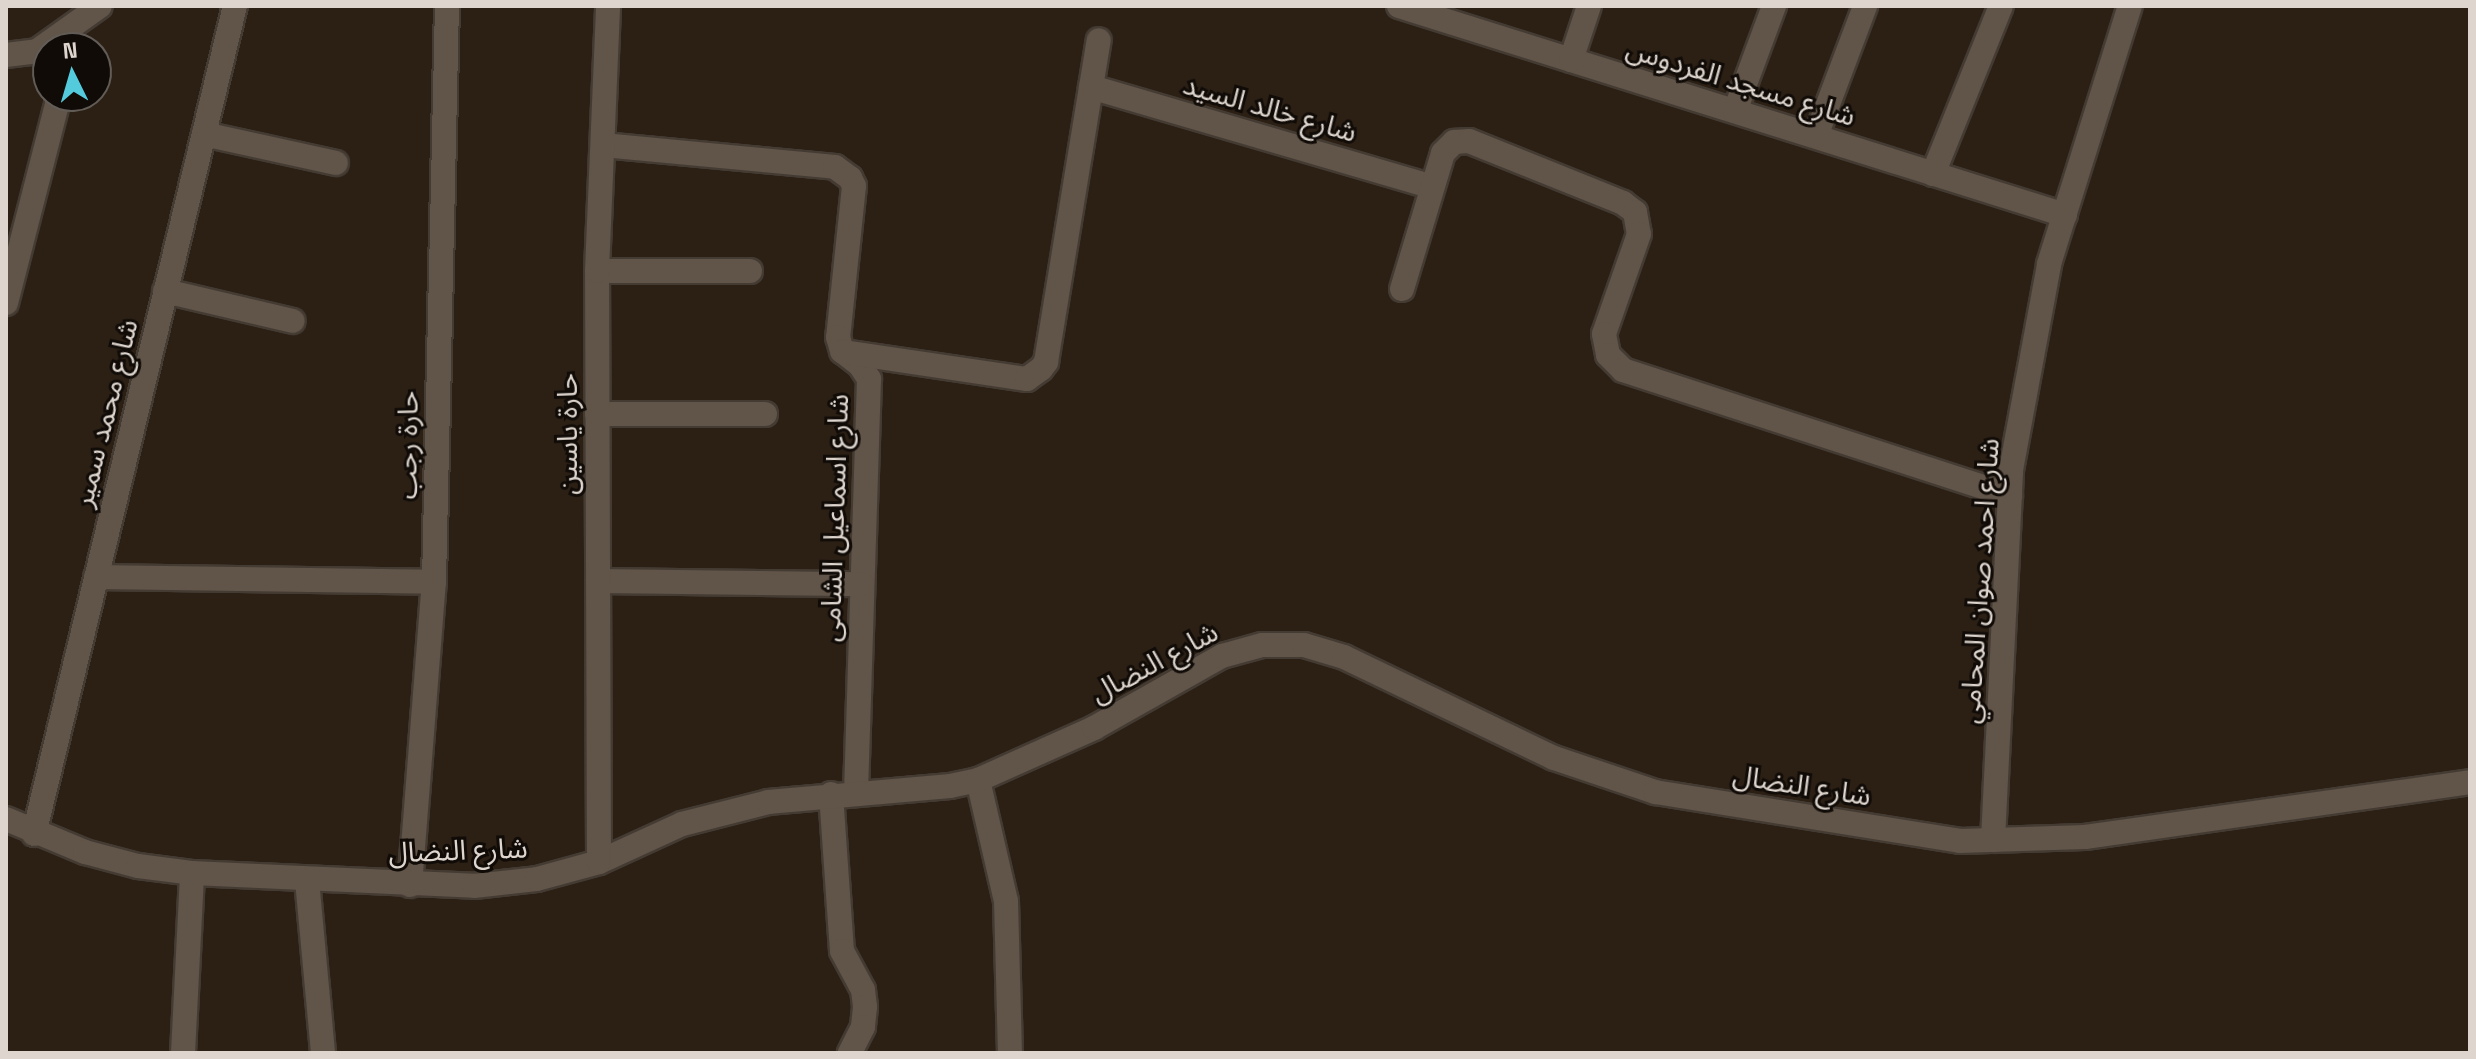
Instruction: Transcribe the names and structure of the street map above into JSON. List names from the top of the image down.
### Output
{
  "streets": {
    "street": [
      "شارع مسجد الفردوس",
      "شارع خالد السيد",
      "شارع محمد سمير",
      "حارة ياسين",
      "حارة رجب",
      "شارع اسماعيل الشامى",
      "شارع احمد صوان المحامي",
      "شارع النضال"
    ]
  },
  "crossings": [
    ["شارع مسجد الفردوس", "شارع احمد صوان المحامي"],
    ["شارع محمد سمير", "شارع النضال"],
    ["حارة ياسين", "شارع النضال"],
    ["حارة رجب", "شارع النضال"],
    ["شارع اسماعيل الشامى", "شارع النضال"],
    ["شارع احمد صوان المحامي", "شارع النضال"]
  ],
  "north": "top"
}
